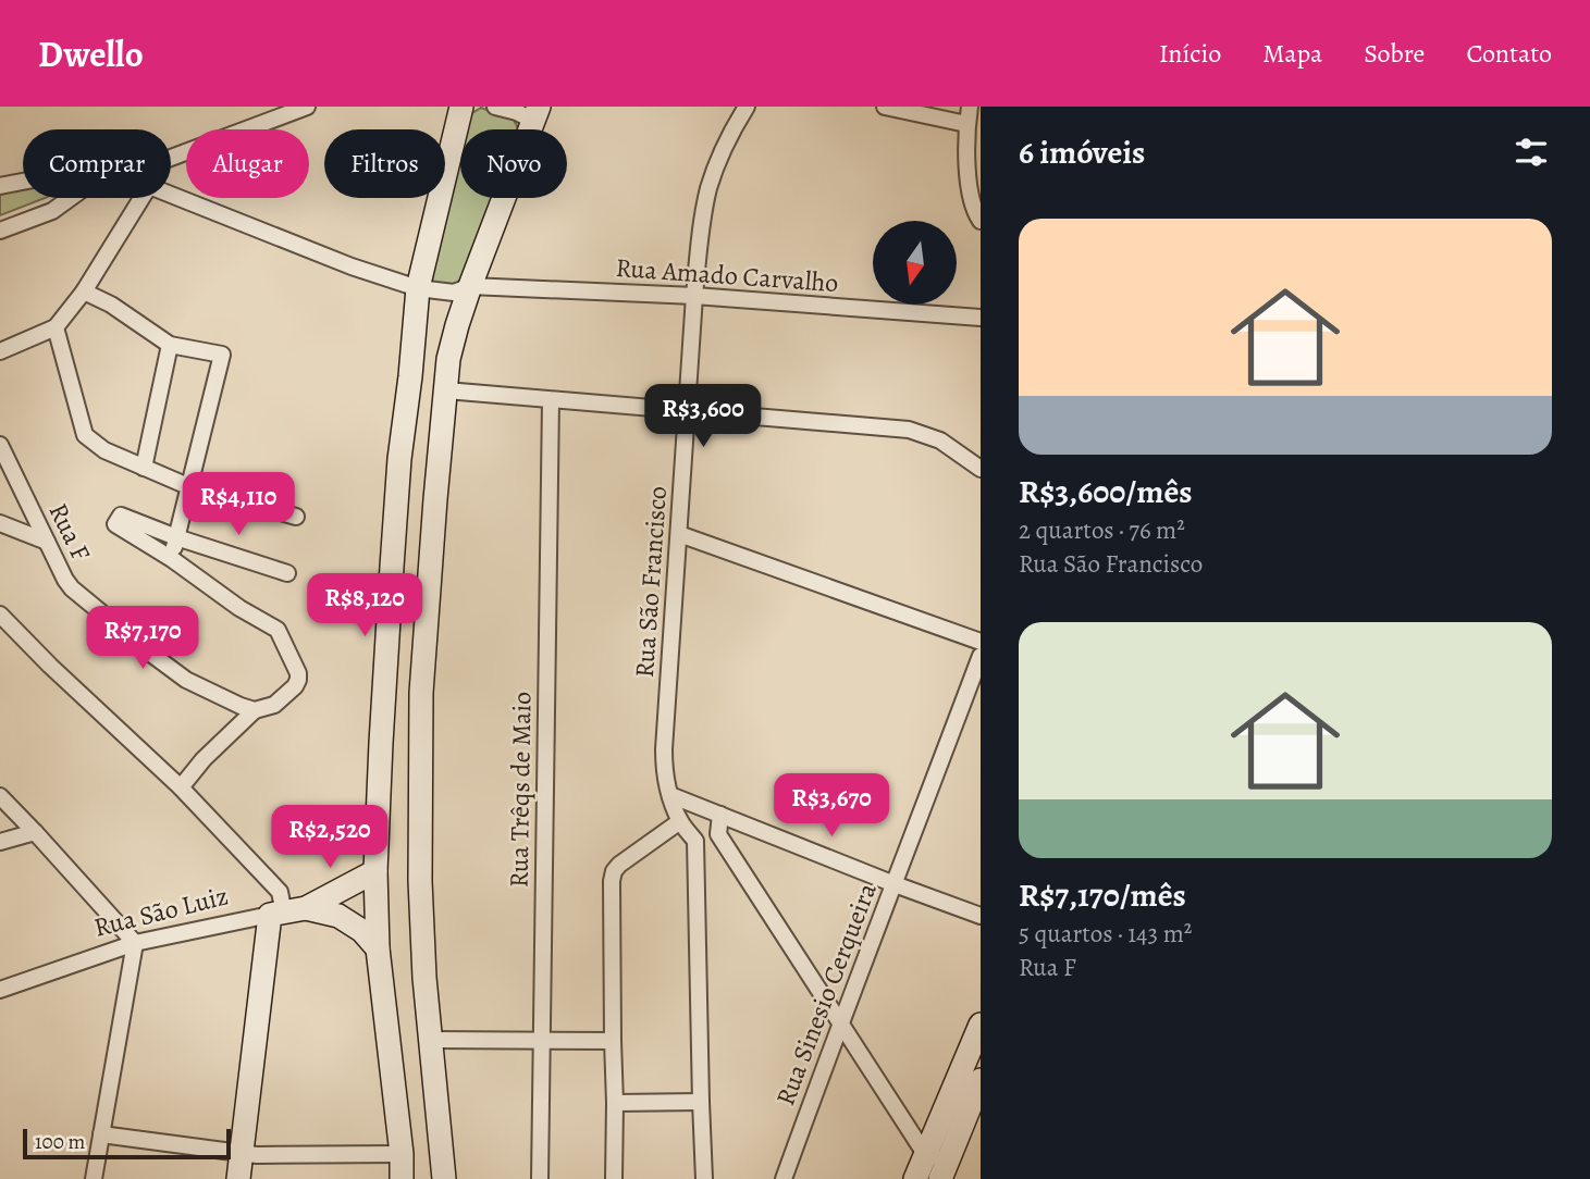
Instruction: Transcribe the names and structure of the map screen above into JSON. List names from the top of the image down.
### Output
{
  "streets": {
    "street": [
      "Rua Amado Carvalho",
      "Rua F",
      "Rua São Francisco",
      "Rua Trêqs de Maio",
      "Rua São Luiz",
      "Rua Sinesio Cerqueira"
    ]
  },
  "crossings": [
    ["Rua Amado Carvalho", "Rua São Francisco"]
  ],
  "scale_bar": "100 m",
  "north": "bottom",
  "page": {
    "header": "Dwello",
    "nav": [
      "Início",
      "Mapa",
      "Sobre",
      "Contato"
    ],
    "heading": "6 imóveis",
    "chip": [
      "Comprar",
      "Alugar",
      "Filtros",
      "Novo"
    ],
    "list": [
      {
        "name": "R$3,600/mês",
        "note": "2 quartos · 76 m² · Rua São Francisco"
      },
      {
        "name": "R$7,170/mês",
        "note": "5 quartos · 143 m² · Rua F"
      }
    ],
    "price": [
      "R$3,600",
      "R$4,110",
      "R$8,120",
      "R$7,170",
      "R$3,670",
      "R$2,520"
    ],
    "scale": "100 m"
  }
}
